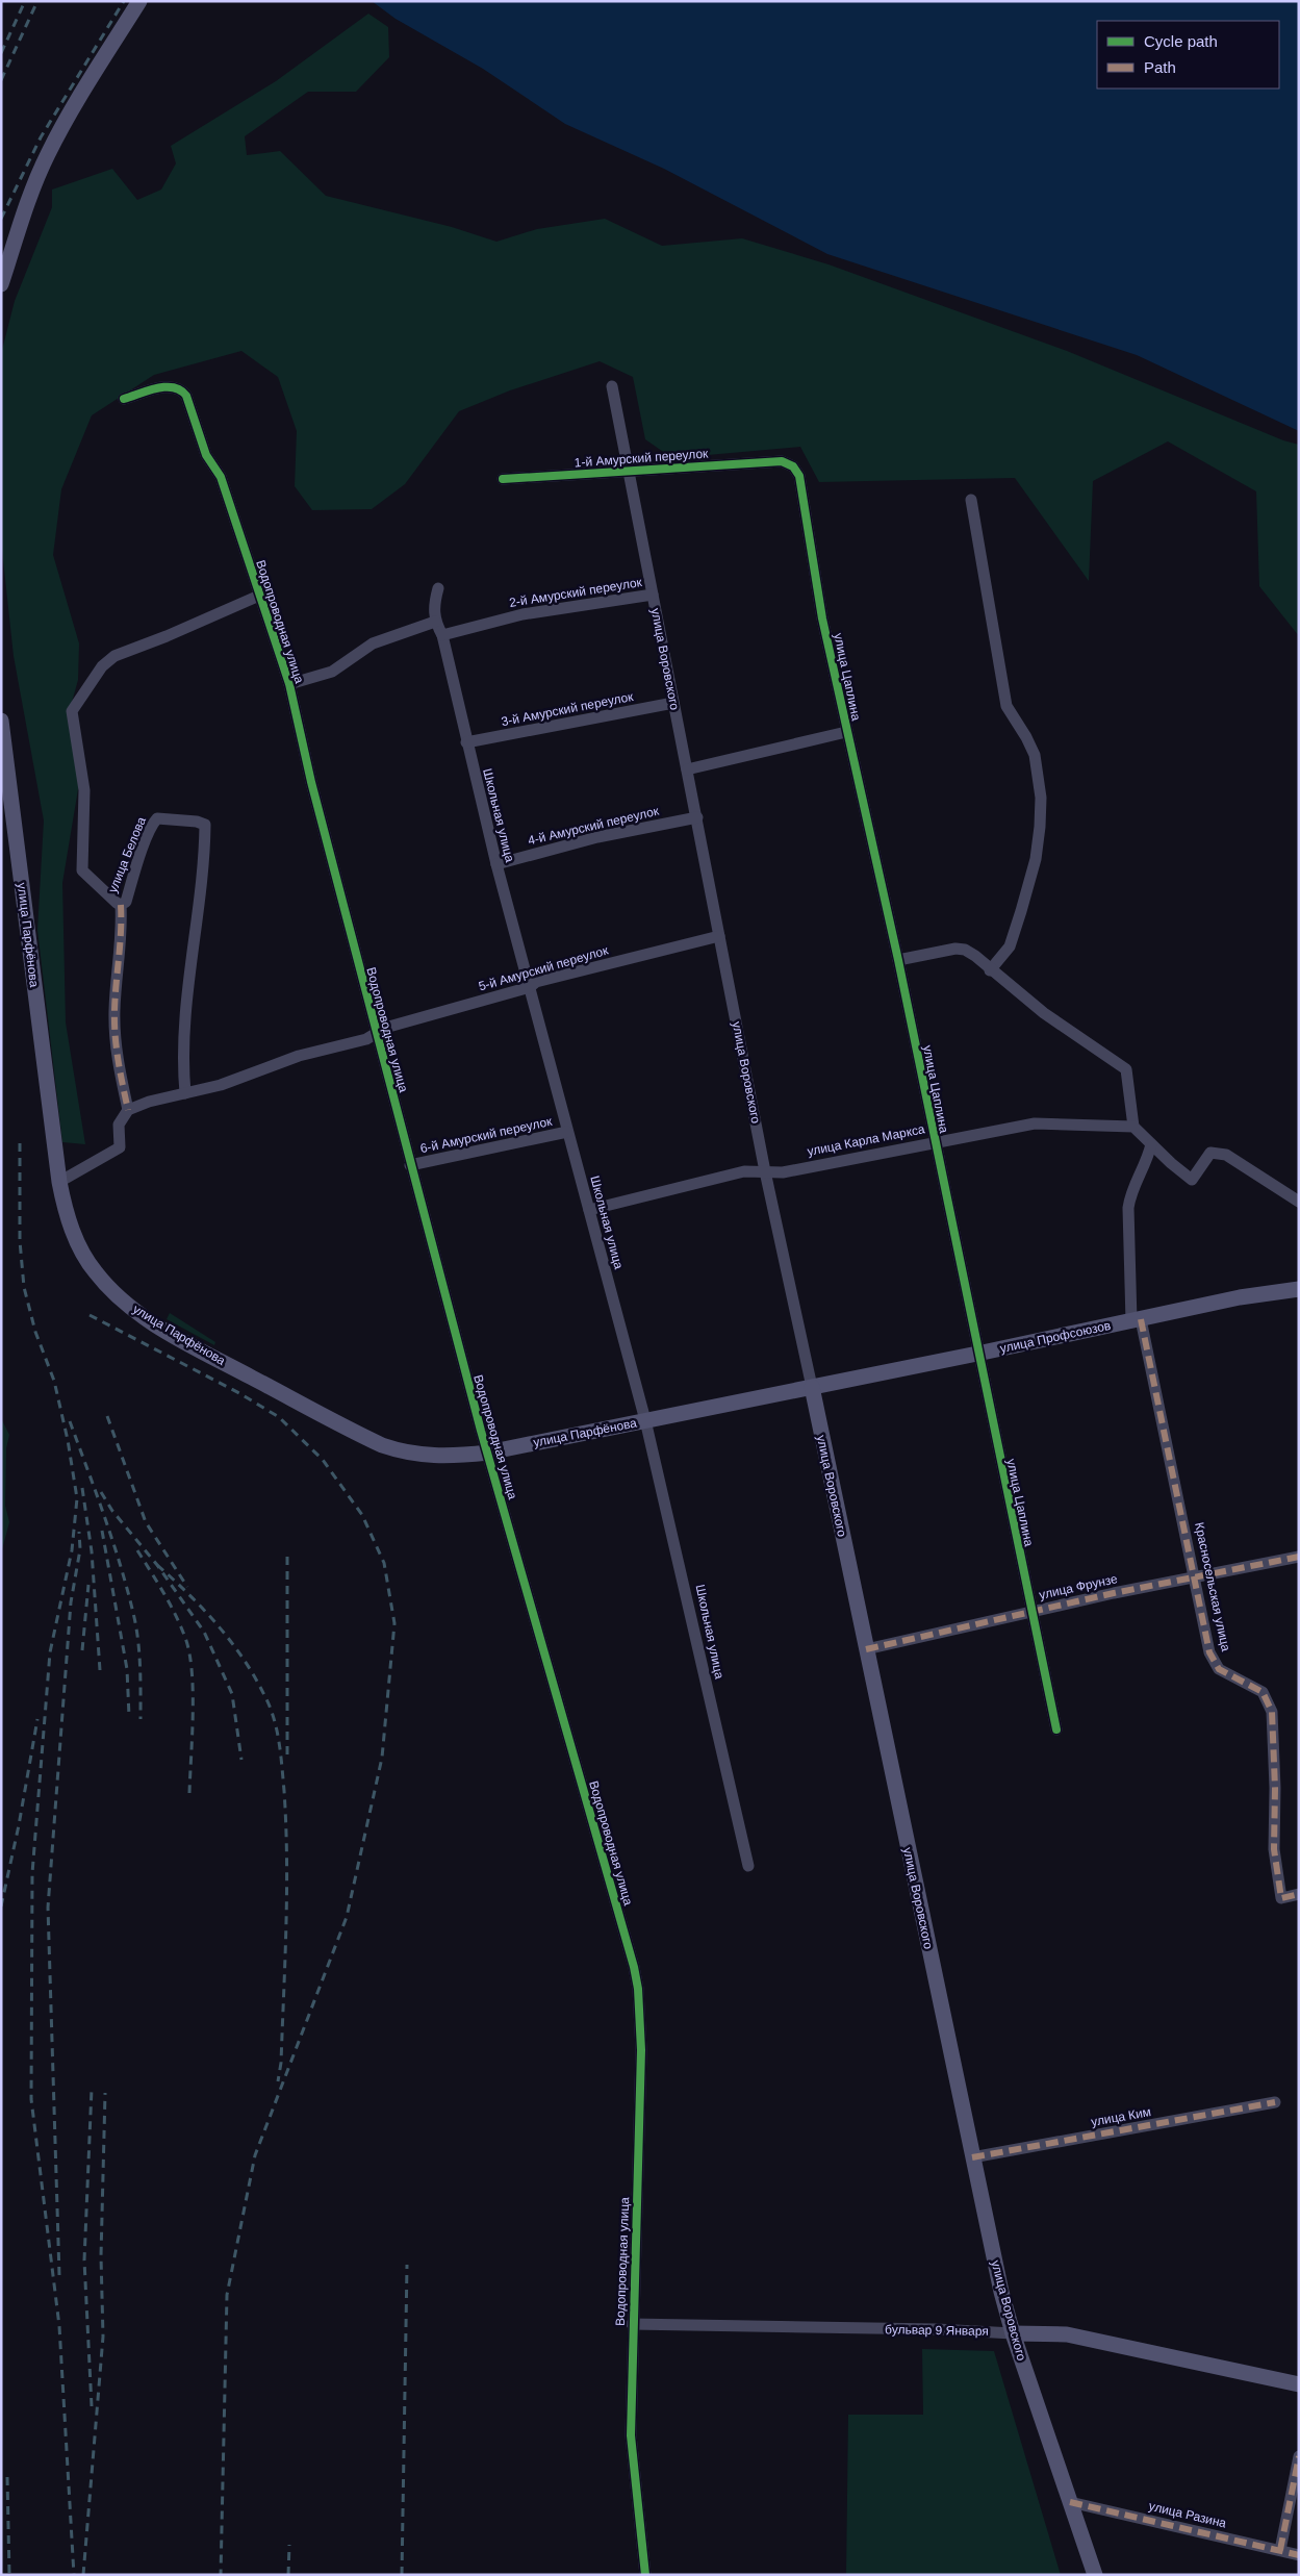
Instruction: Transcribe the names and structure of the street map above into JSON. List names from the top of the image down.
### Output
{
  "streets": {
    "main road": [
      "улица Воровского",
      "улица Парфёнова",
      "улица Профсоюзов",
      "бульвар 9 Января"
    ],
    "street": [
      "1-й Амурский переулок",
      "2-й Амурский переулок",
      "Водопроводная улица",
      "улица Цаплина",
      "3-й Амурский переулок",
      "Школьная улица",
      "4-й Амурский переулок",
      "улица Белова",
      "5-й Амурский переулок",
      "6-й Амурский переулок",
      "улица Карла Маркса",
      "улица Фрунзе",
      "Красносельская улица",
      "улица Ким",
      "улица Разина"
    ]
  },
  "crossings": [
    ["1-й Амурский переулок", "улица Воровского"],
    ["1-й Амурский переулок", "улица Цаплина"],
    ["2-й Амурский переулок", "улица Воровского"],
    ["2-й Амурский переулок", "Школьная улица"],
    ["Водопроводная улица", "улица Белова"],
    ["Водопроводная улица", "улица Парфёнова"],
    ["Водопроводная улица", "5-й Амурский переулок"],
    ["Водопроводная улица", "6-й Амурский переулок"],
    ["Водопроводная улица", "бульвар 9 Января"],
    ["улица Воровского", "3-й Амурский переулок"],
    ["улица Воровского", "4-й Амурский переулок"],
    ["улица Воровского", "улица Парфёнова"],
    ["улица Воровского", "5-й Амурский переулок"],
    ["улица Воровского", "улица Карла Маркса"],
    ["улица Воровского", "улица Профсоюзов"],
    ["улица Воровского", "улица Фрунзе"],
    ["улица Воровского", "улица Ким"],
    ["улица Воровского", "бульвар 9 Января"],
    ["улица Воровского", "улица Разина"],
    ["улица Цаплина", "улица Карла Маркса"],
    ["улица Цаплина", "улица Профсоюзов"],
    ["улица Цаплина", "улица Фрунзе"],
    ["3-й Амурский переулок", "Школьная улица"],
    ["Школьная улица", "4-й Амурский переулок"],
    ["Школьная улица", "улица Парфёнова"],
    ["Школьная улица", "5-й Амурский переулок"],
    ["Школьная улица", "6-й Амурский переулок"],
    ["Школьная улица", "улица Карла Маркса"],
    ["улица Белова", "5-й Амурский переулок"],
    ["улица Парфёнова", "улица Профсоюзов"],
    ["улица Профсоюзов", "Красносельская улица"],
    ["улица Фрунзе", "Красносельская улица"]
  ],
  "legend": ["Cycle path", "Path"]
}
